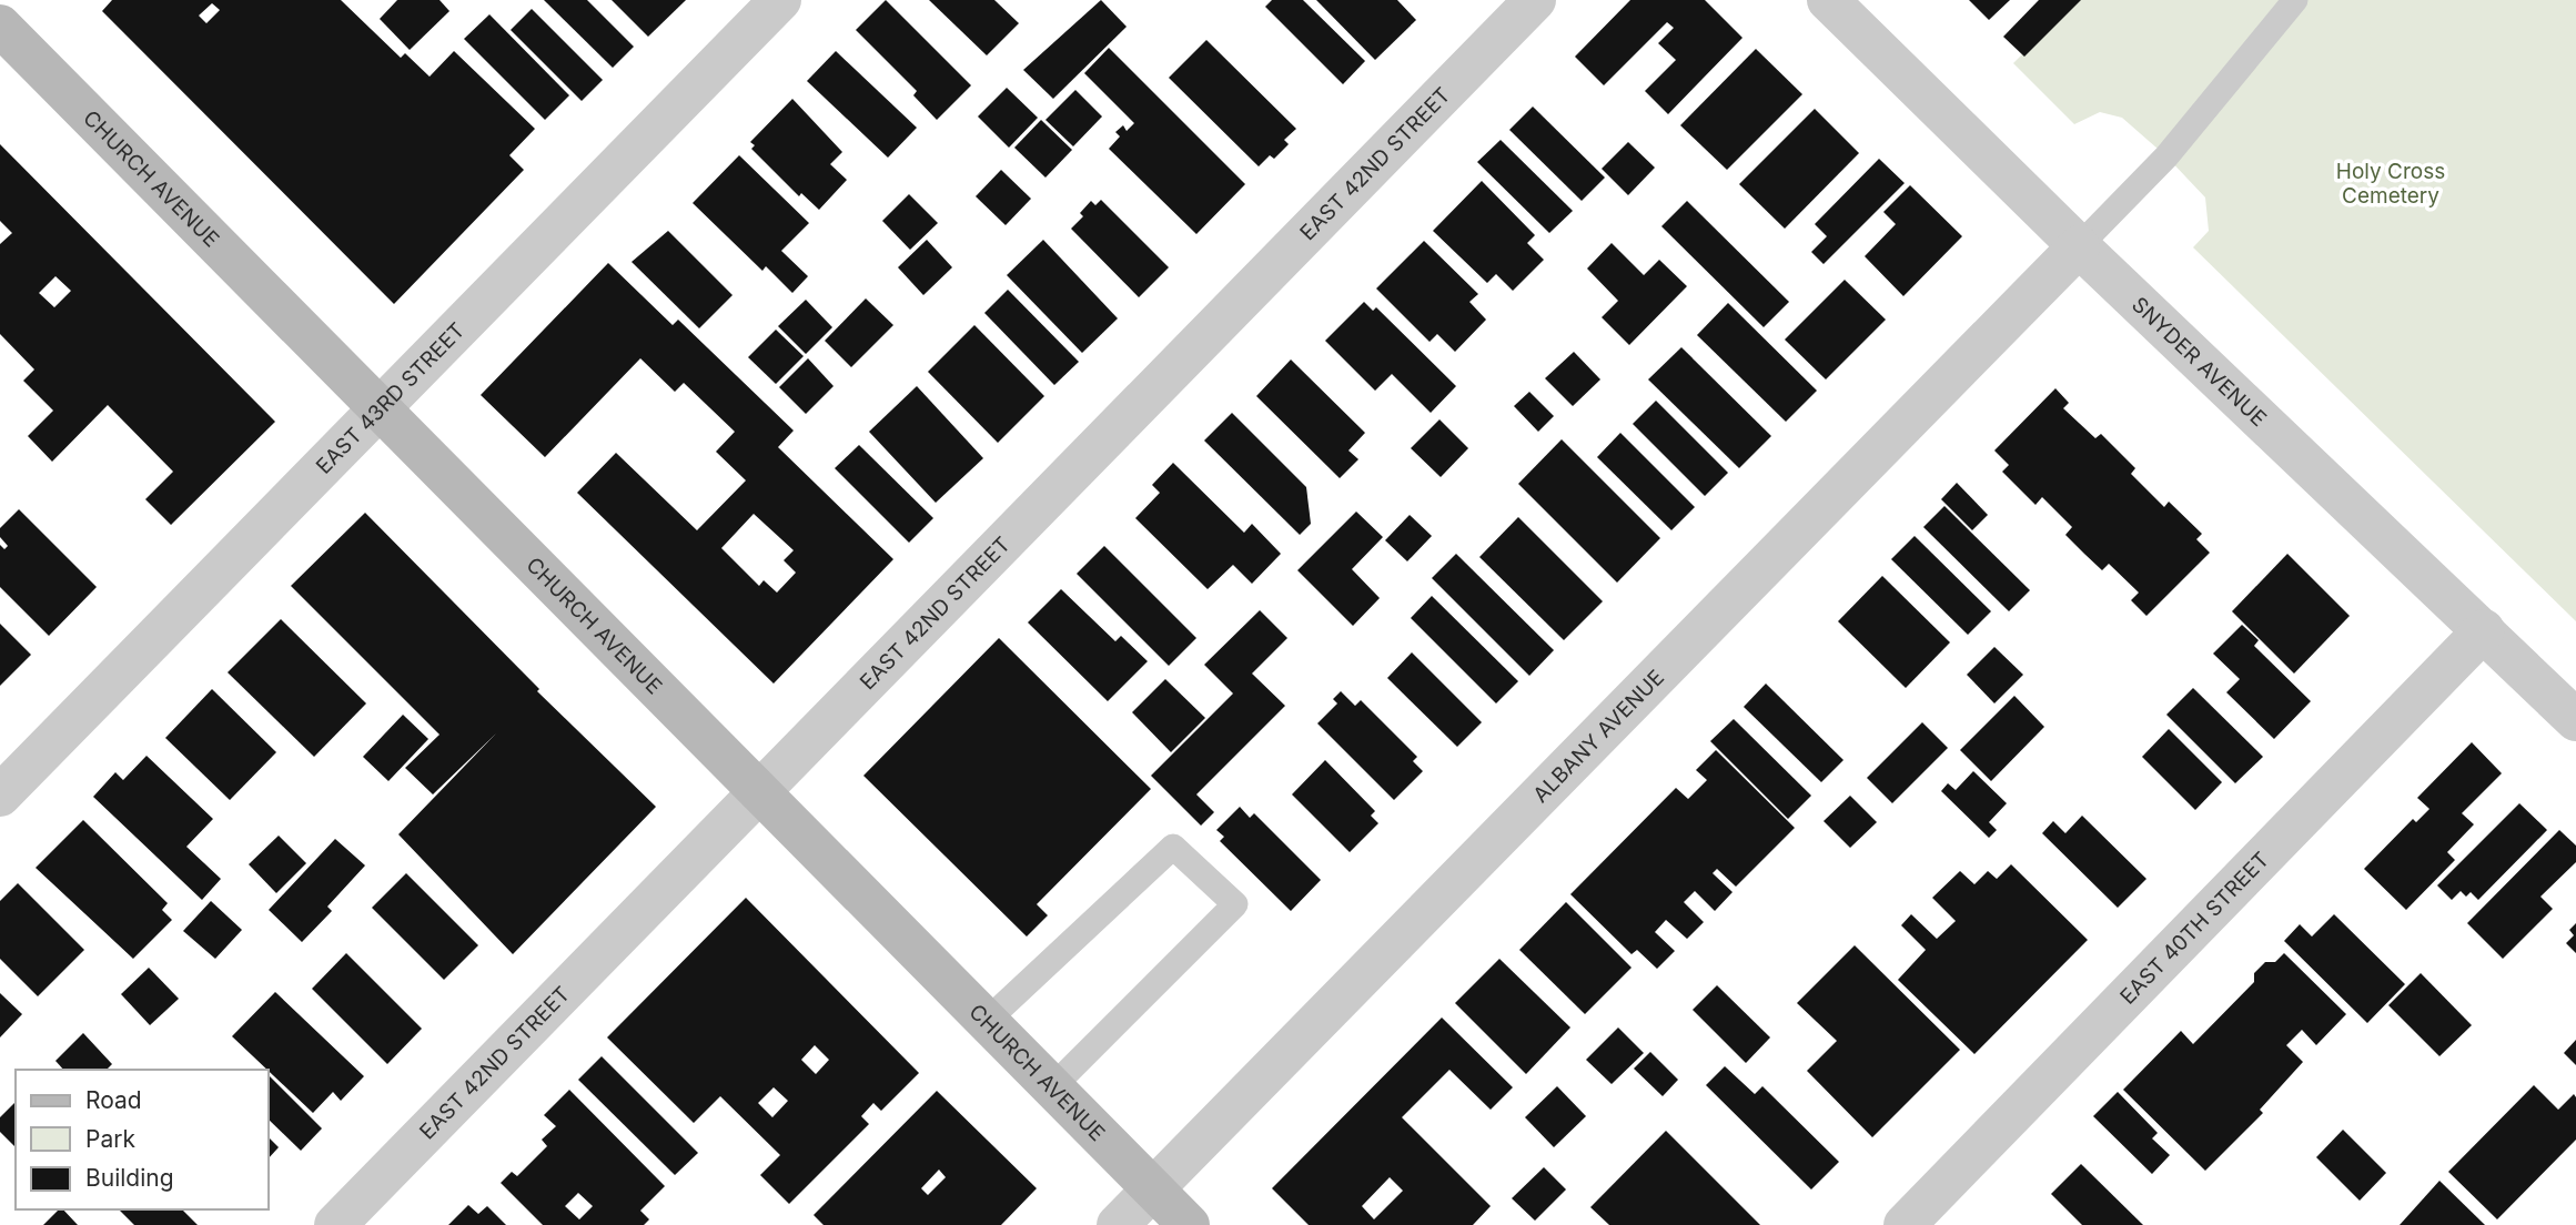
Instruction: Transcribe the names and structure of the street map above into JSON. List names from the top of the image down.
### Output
{
  "streets": {
    "main road": ["CHURCH AVENUE"],
    "street": [
      "EAST 42ND STREET",
      "SNYDER AVENUE",
      "EAST 43RD STREET",
      "ALBANY AVENUE",
      "EAST 40TH STREET"
    ]
  },
  "crossings": [
    ["EAST 42ND STREET", "CHURCH AVENUE"],
    ["CHURCH AVENUE", "EAST 43RD STREET"],
    ["CHURCH AVENUE", "ALBANY AVENUE"],
    ["SNYDER AVENUE", "ALBANY AVENUE"],
    ["SNYDER AVENUE", "EAST 40TH STREET"]
  ],
  "parks": ["Holy Cross Cemetery"],
  "legend": ["Road", "Park", "Building"]
}
